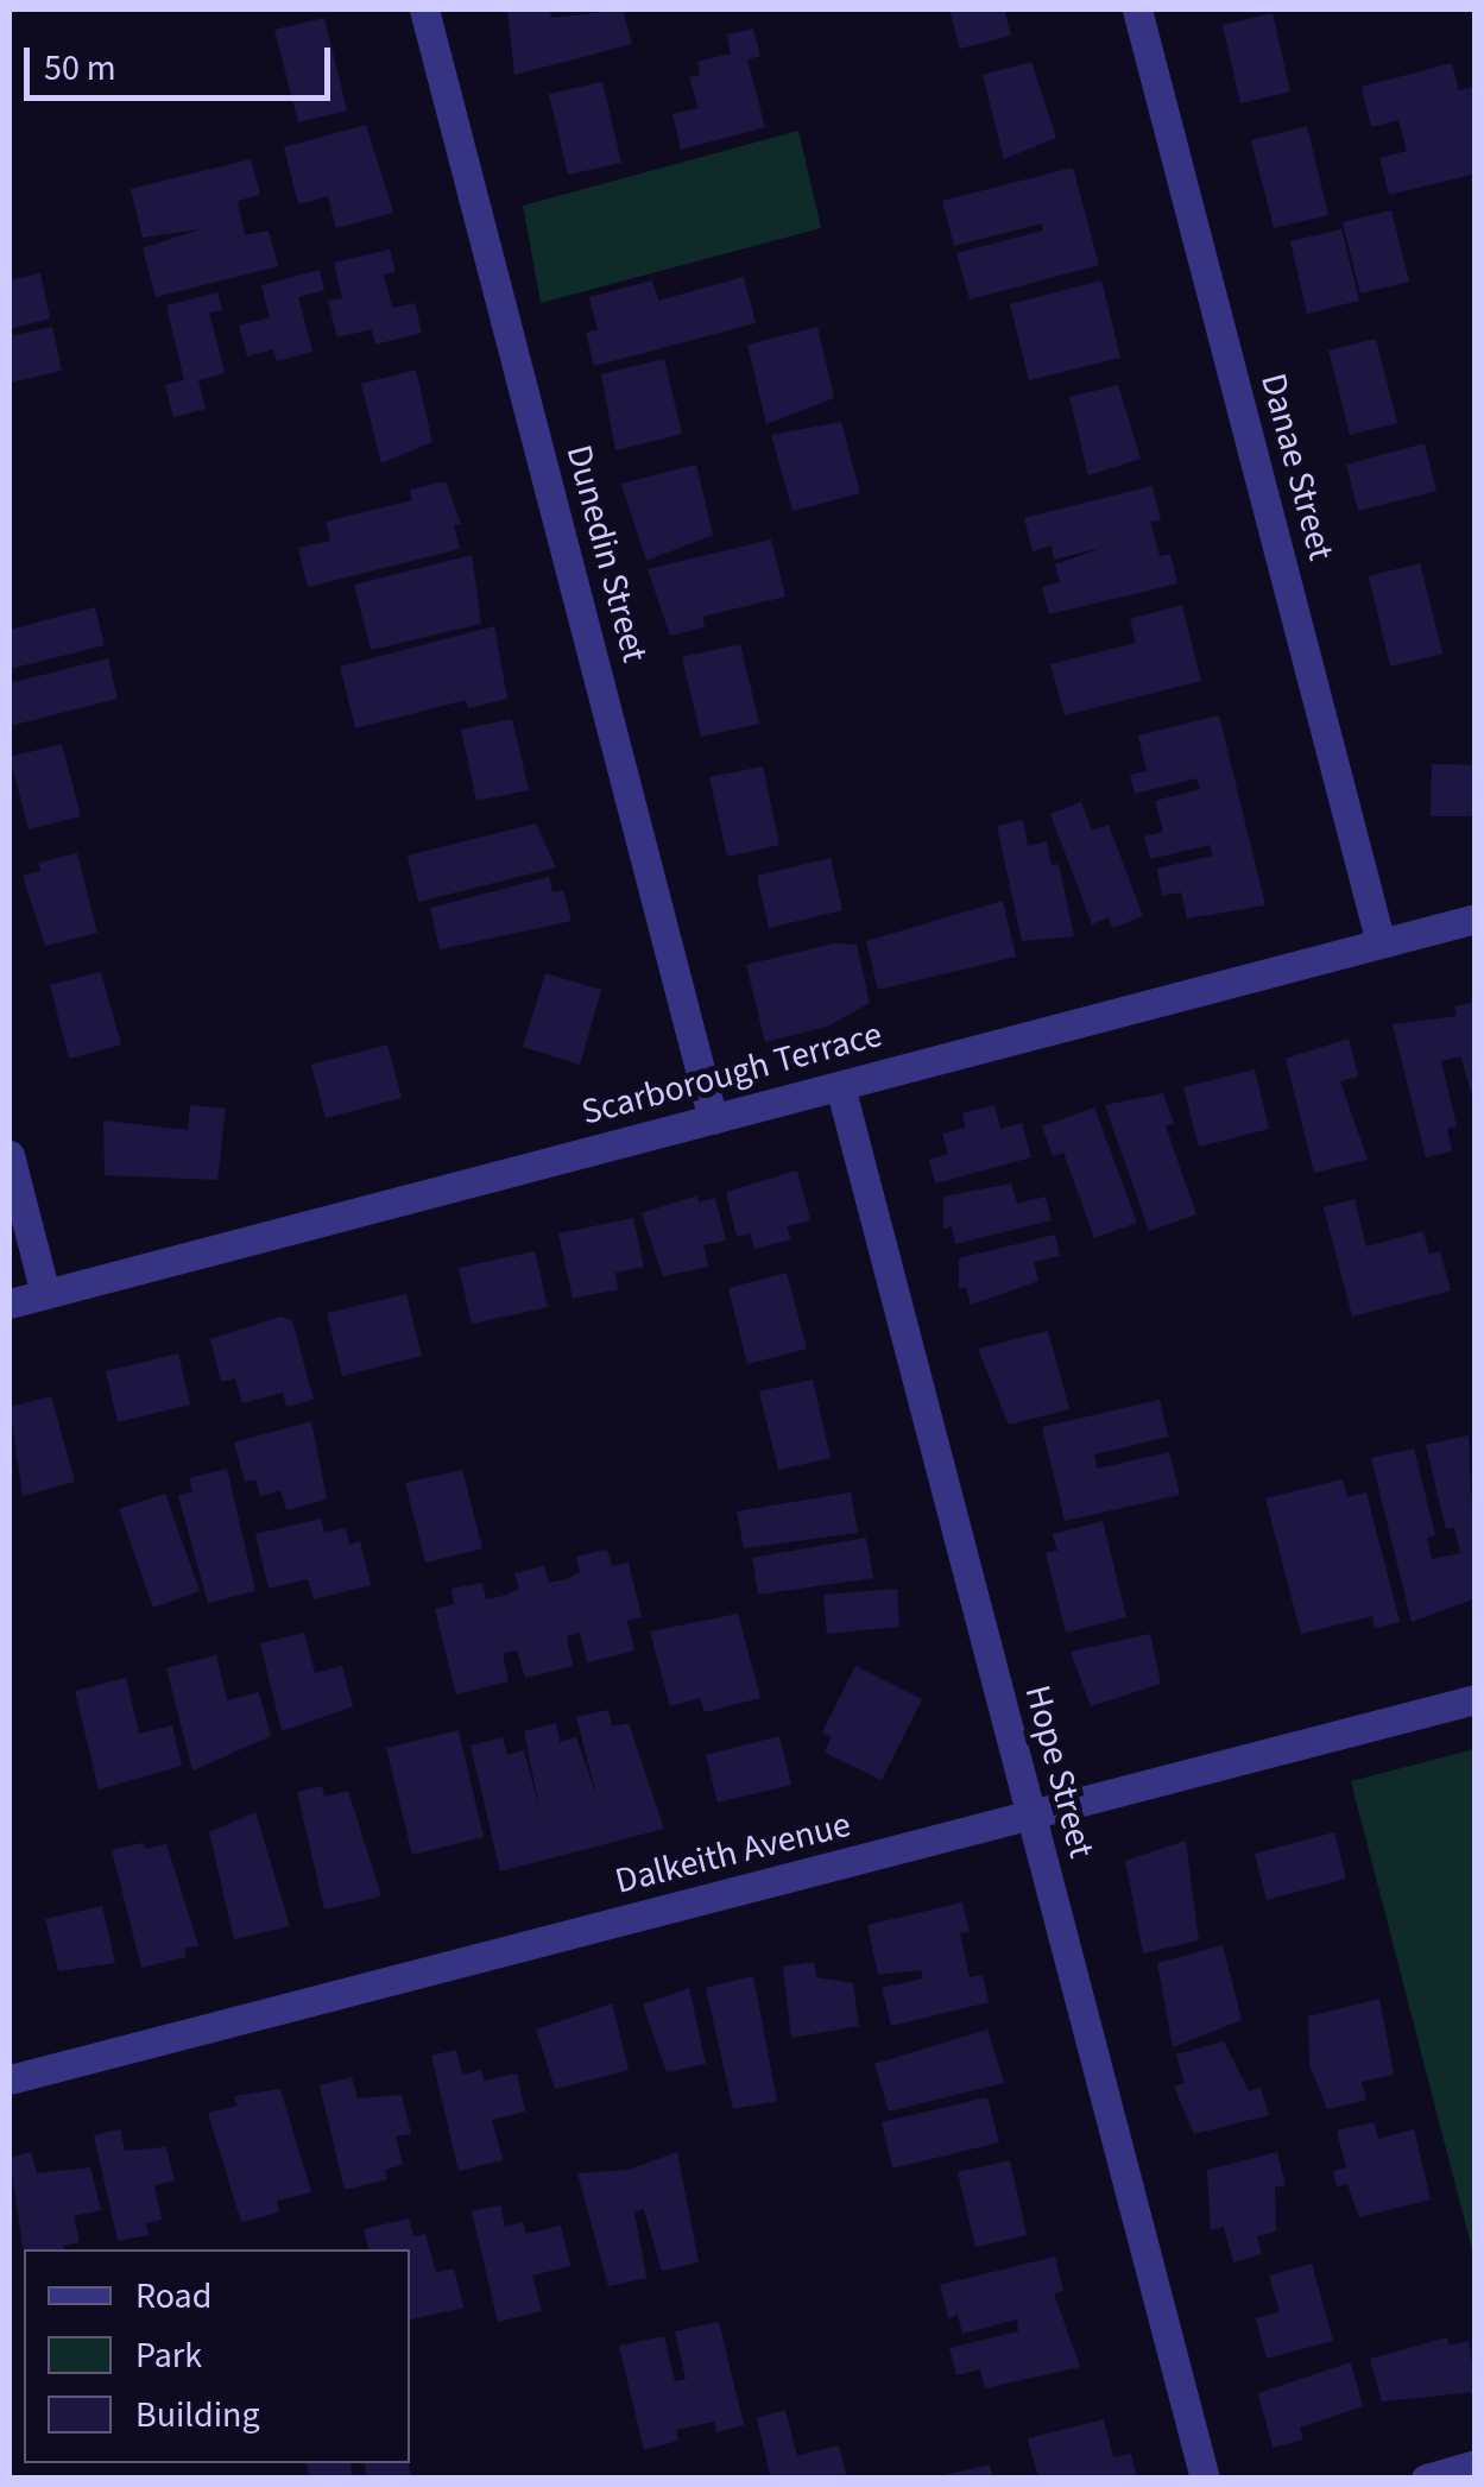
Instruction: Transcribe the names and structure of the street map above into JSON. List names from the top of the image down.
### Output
{
  "streets": {
    "street": [
      "Danae Street",
      "Dunedin Street",
      "Scarborough Terrace",
      "Hope Street",
      "Dalkeith Avenue"
    ]
  },
  "crossings": [
    ["Danae Street", "Scarborough Terrace"],
    ["Dunedin Street", "Scarborough Terrace"],
    ["Scarborough Terrace", "Hope Street"],
    ["Hope Street", "Dalkeith Avenue"]
  ],
  "legend": ["Road", "Park", "Building"],
  "scale_bar": "50 m"
}
